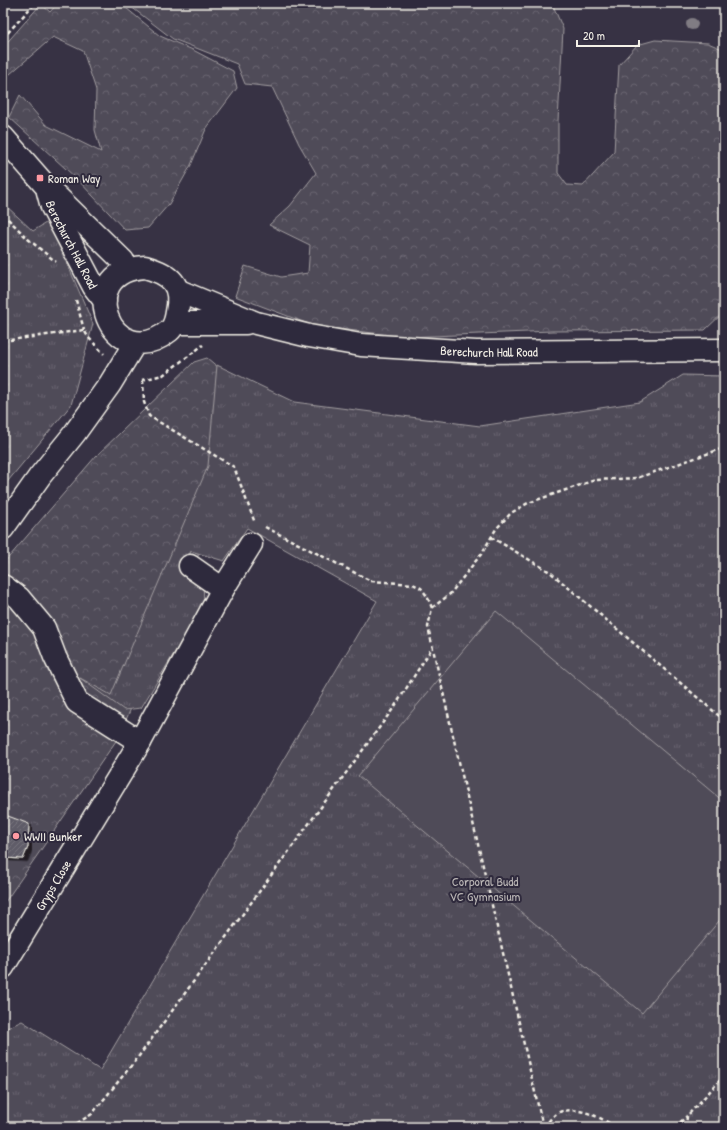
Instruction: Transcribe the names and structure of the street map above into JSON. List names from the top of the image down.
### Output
{
  "streets": {
    "street": ["Berechurch Hall Road", "Gryps Close"]
  },
  "parks": ["Corporal Budd VC Gymnasium"],
  "places": {
    "transit": ["Roman Way"],
    "other": ["WWII Bunker"]
  },
  "scale_bar": "20 m"
}
